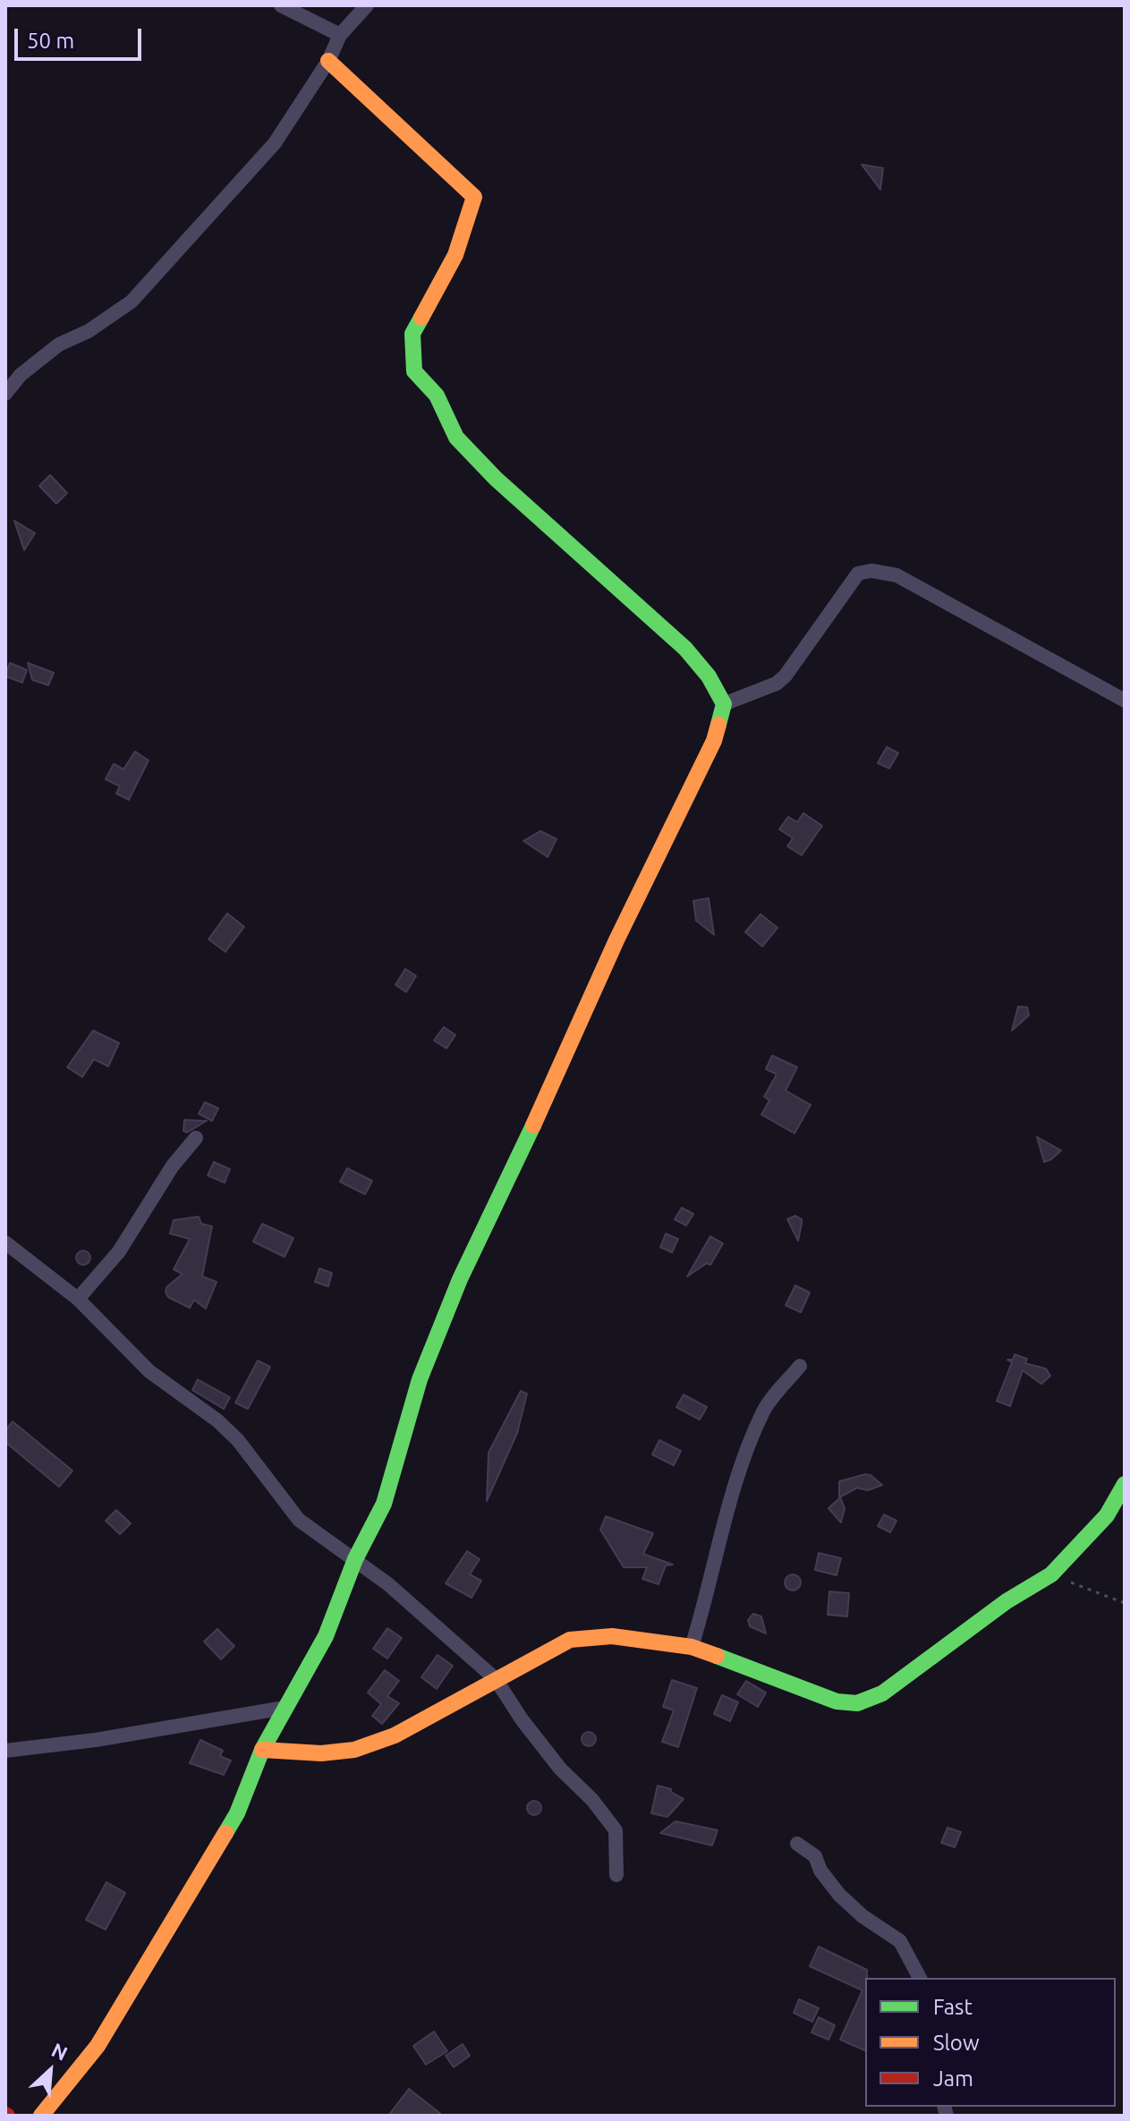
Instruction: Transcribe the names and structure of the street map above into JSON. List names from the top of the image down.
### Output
{
  "legend": ["Fast", "Slow", "Jam"],
  "scale_bar": "50 m",
  "north": "top right"
}
